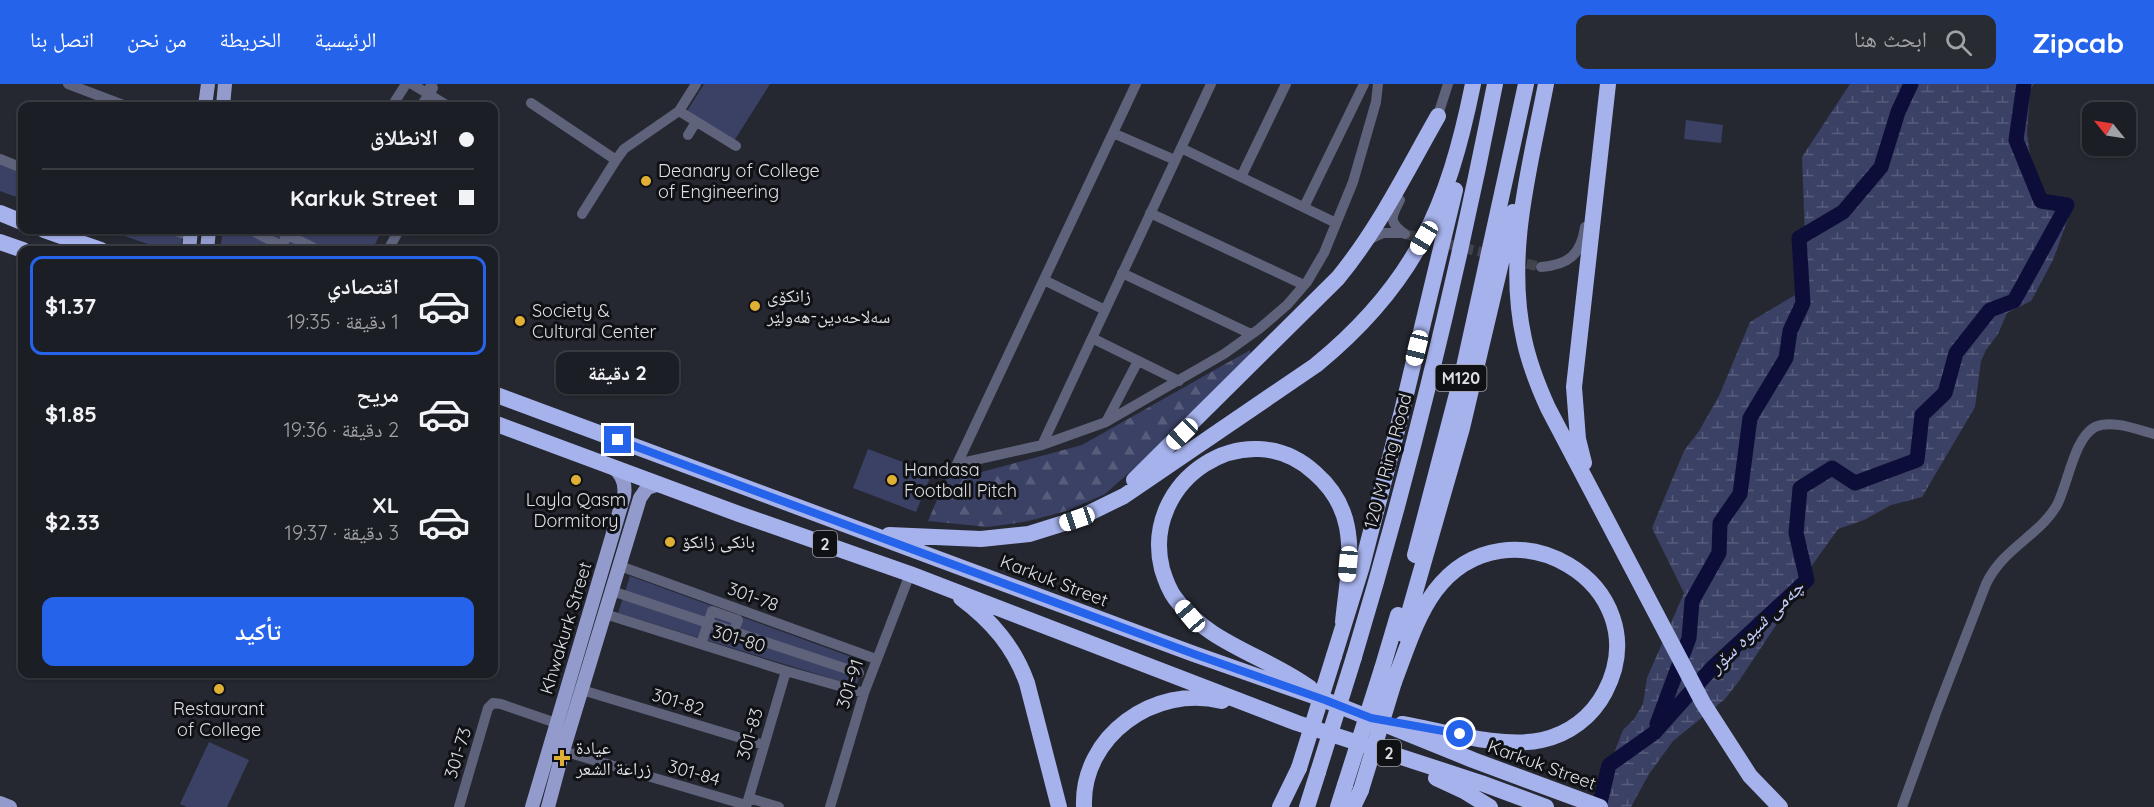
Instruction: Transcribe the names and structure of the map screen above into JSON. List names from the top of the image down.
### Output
{
  "streets": {
    "highway": [
      "M120",
      "120 M Ring Road",
      "2",
      "Karkuk Street"
    ],
    "main road": ["Khwakurk Street"],
    "street": [
      "301-78",
      "301-80",
      "301-91",
      "301-82",
      "301-83",
      "301-73",
      "301-84"
    ]
  },
  "crossings": [
    ["Karkuk Street", "Khwakurk Street"],
    ["Karkuk Street", "301-91"],
    ["301-78", "Khwakurk Street"],
    ["301-78", "301-91"],
    ["Khwakurk Street", "301-80"],
    ["Khwakurk Street", "301-82"],
    ["Khwakurk Street", "301-73"],
    ["Khwakurk Street", "301-84"],
    ["301-80", "301-91"],
    ["301-80", "301-83"],
    ["301-82", "301-83"],
    ["301-83", "301-84"]
  ],
  "water": ["چەمی شیوە سۆر"],
  "places": {
    "other": [
      "Deanary of College of Engineering",
      "زانکۆی سەلاحەدین-هەولێر",
      "Society & Cultural Center",
      "Layla Qasm Dormitory",
      "Handasa Football Pitch",
      "بانکی زانکۆ",
      "Restaurant of College"
    ],
    "health": ["عيادة زراعة الشعر"]
  },
  "north": "top left",
  "page": {
    "header": "Zipcab",
    "search": "ابحث هنا",
    "nav": [
      "الرئيسية",
      "الخريطة",
      "من نحن",
      "اتصل بنا"
    ],
    "banner": ["الانطلاق", "Karkuk Street"],
    "list": [
      {
        "name": "اقتصادي",
        "note": "1 دقيقة · 19:35",
        "value": "$1.37"
      },
      {
        "name": "مريح",
        "note": "2 دقيقة · 19:36",
        "value": "$1.85"
      },
      {
        "name": "XL",
        "note": "3 دقيقة · 19:37",
        "value": "$2.33"
      }
    ],
    "bubble": "2 دقيقة",
    "buttons": "تأكيد"
  }
}
